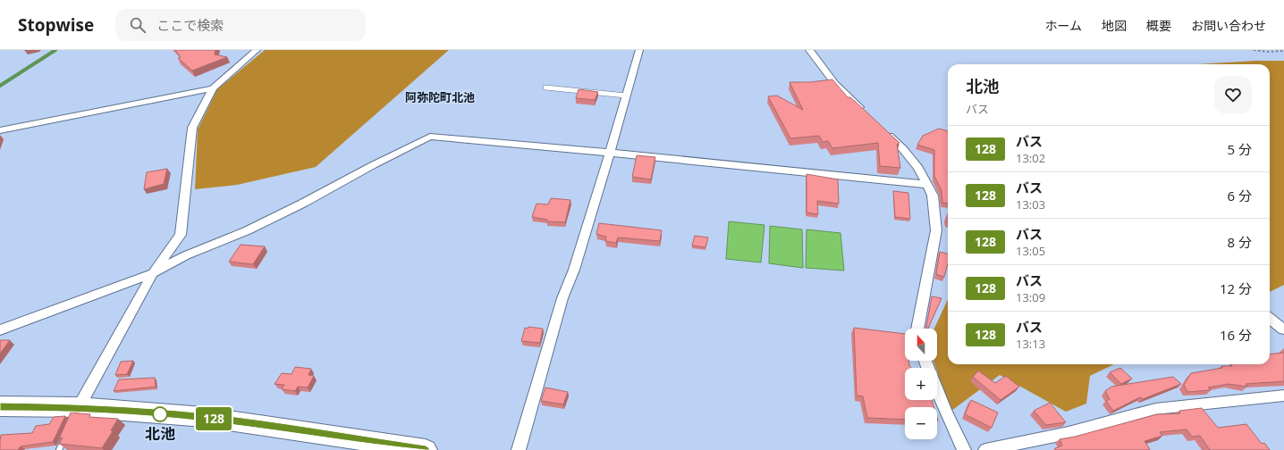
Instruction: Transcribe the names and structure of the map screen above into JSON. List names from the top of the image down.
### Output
{
  "districts": ["阿弥陀町北池"],
  "places": ["北池"],
  "lines": ["bus line 128"],
  "north": "top",
  "page": {
    "header": "Stopwise",
    "search": "ここで検索",
    "nav": [
      "ホーム",
      "地図",
      "概要",
      "お問い合わせ"
    ],
    "on_map": "128",
    "heading": ["北池", "バス"],
    "list": [
      {
        "mark": "128",
        "name": "バス",
        "note": "13:02",
        "value": "5 分"
      },
      {
        "mark": "128",
        "name": "バス",
        "note": "13:03",
        "value": "6 分"
      },
      {
        "mark": "128",
        "name": "バス",
        "note": "13:05",
        "value": "8 分"
      },
      {
        "mark": "128",
        "name": "バス",
        "note": "13:09",
        "value": "12 分"
      },
      {
        "mark": "128",
        "name": "バス",
        "note": "13:13",
        "value": "16 分"
      }
    ],
    "map_buttons": ["+", "−"]
  }
}
